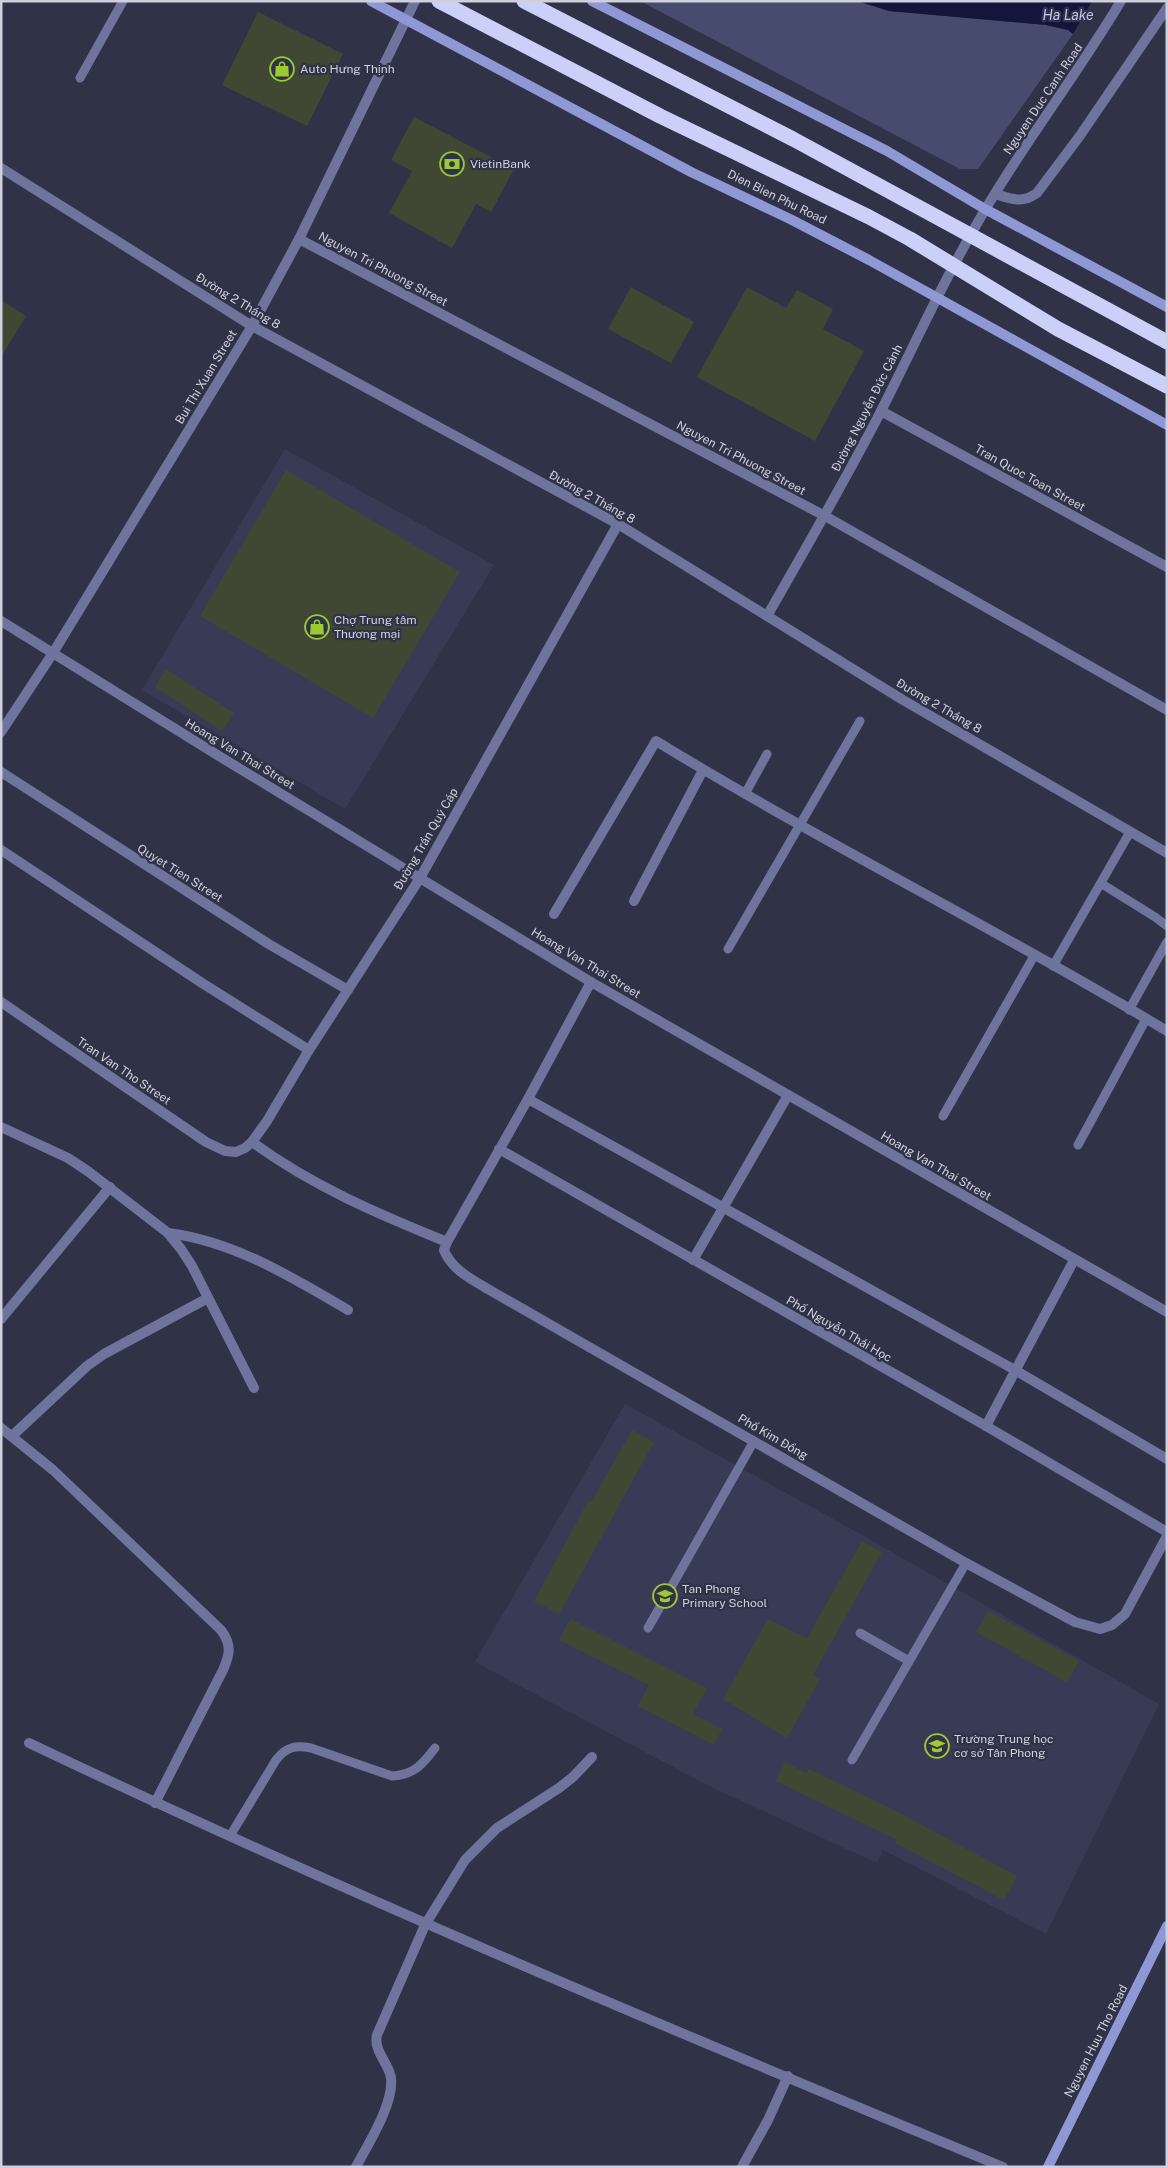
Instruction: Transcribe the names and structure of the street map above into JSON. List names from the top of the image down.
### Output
{
  "streets": {
    "highway": ["Dien Bien Phu Road"],
    "street": [
      "Nguyen Duc Canh Road",
      "Nguyen Tri Phuong Street",
      "Đường 2 Tháng 8",
      "Bui Thi Xuan Street",
      "Đường Nguyễn Đức Cảnh",
      "Tran Quoc Toan Street",
      "Hoang Van Thai Street",
      "Đường Trần Quý Cáp",
      "Quyet Tien Street",
      "Tran Van Tho Street",
      "Phố Nguyễn Thái Học",
      "Phố Kim Đồng",
      "Nguyen Huu Tho Road"
    ]
  },
  "crossings": [
    ["Nguyen Duc Canh Road", "Đường Nguyễn Đức Cảnh"],
    ["Dien Bien Phu Road", "Bui Thi Xuan Street"],
    ["Dien Bien Phu Road", "Đường Nguyễn Đức Cảnh"],
    ["Nguyen Tri Phuong Street", "Bui Thi Xuan Street"],
    ["Nguyen Tri Phuong Street", "Đường Nguyễn Đức Cảnh"],
    ["Đường 2 Tháng 8", "Bui Thi Xuan Street"],
    ["Đường 2 Tháng 8", "Đường Nguyễn Đức Cảnh"],
    ["Đường 2 Tháng 8", "Đường Trần Quý Cáp"],
    ["Bui Thi Xuan Street", "Hoang Van Thai Street"],
    ["Đường Nguyễn Đức Cảnh", "Tran Quoc Toan Street"],
    ["Hoang Van Thai Street", "Đường Trần Quý Cáp"],
    ["Đường Trần Quý Cáp", "Quyet Tien Street"],
    ["Đường Trần Quý Cáp", "Tran Van Tho Street"]
  ],
  "water": ["Ha Lake"],
  "places": {
    "shop": ["Auto Hưng Thịnh", "Chợ Trung tâm Thương mại"],
    "bank": ["VietinBank"],
    "school or university": ["Tan Phong Primary School", "Trường Trung học cơ sở Tân Phong"]
  }
}
